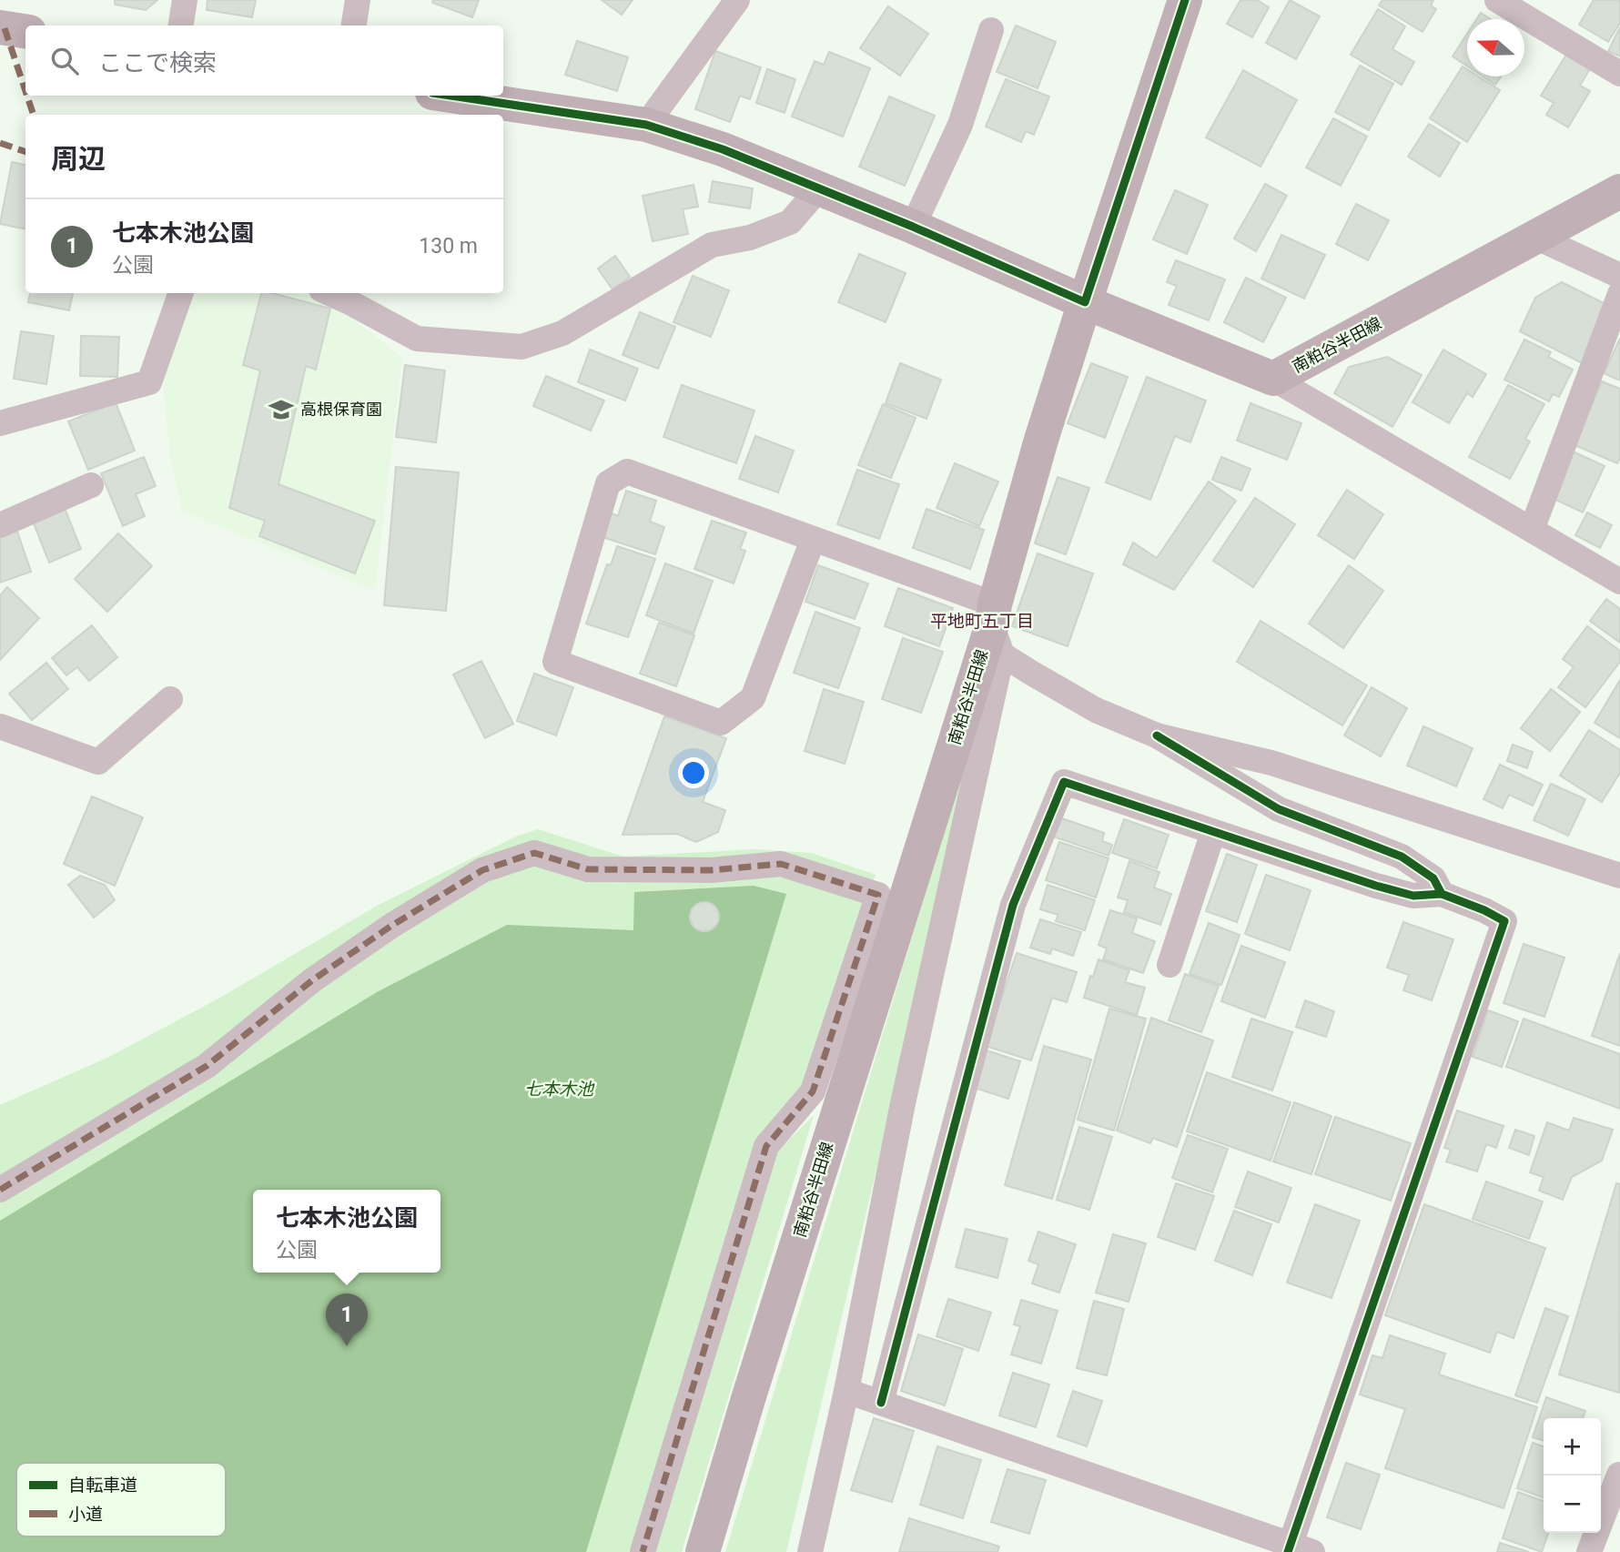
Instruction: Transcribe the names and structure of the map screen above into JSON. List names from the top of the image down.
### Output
{
  "streets": {
    "main road": ["南粕谷半田線"]
  },
  "districts": ["平地町五丁目"],
  "water": ["七本木池"],
  "places": {
    "school or university": ["高根保育園"]
  },
  "legend": ["自転車道", "小道"],
  "north": "left",
  "page": {
    "search": "ここで検索",
    "heading": "周辺",
    "list": [
      {
        "mark": "1",
        "name": "七本木池公園",
        "note": "公園",
        "value": "130 m"
      }
    ],
    "popup": ["七本木池公園", "公園"],
    "pins": "1",
    "map_buttons": ["+", "−"]
  }
}
